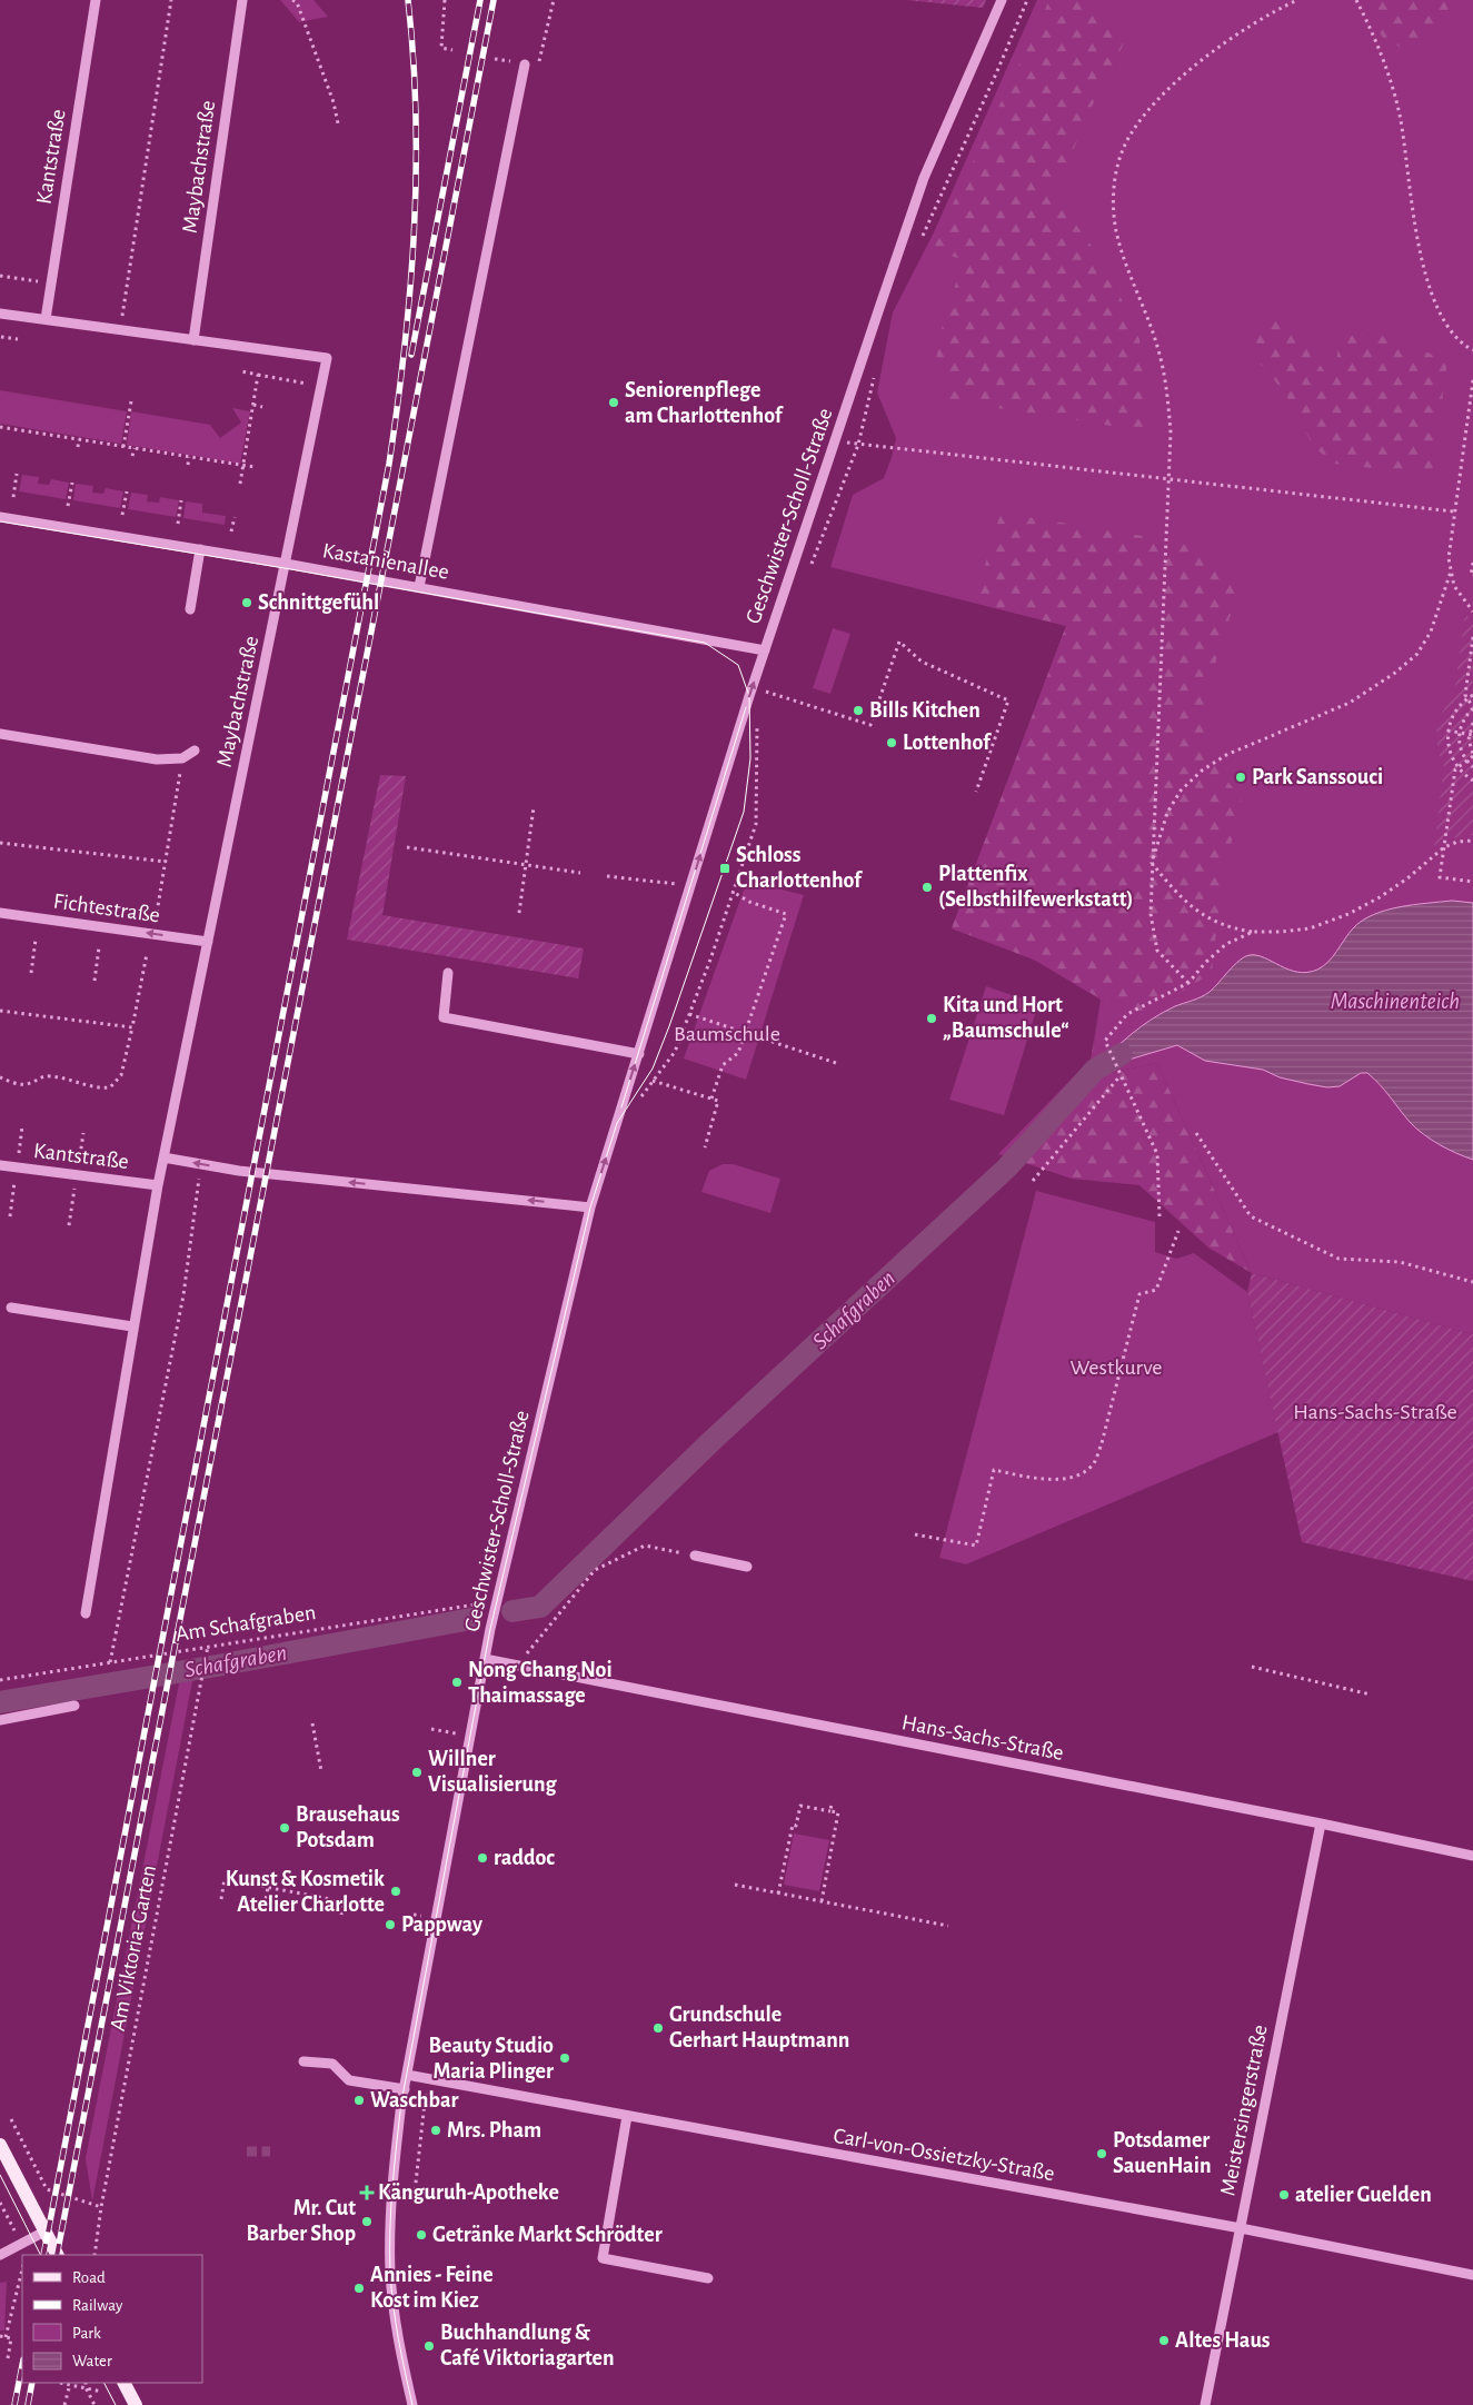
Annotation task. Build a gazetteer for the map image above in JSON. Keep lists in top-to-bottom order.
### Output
{
  "streets": {
    "street": [
      "Kantstraße",
      "Maybachstraße",
      "Geschwister-Scholl-Straße",
      "Kastanienallee",
      "Fichtestraße",
      "Hans-Sachs-Straße",
      "Meistersingerstraße",
      "Carl-von-Ossietzky-Straße"
    ],
    "path": ["Am Schafgraben", "Am Viktoria-Garten"]
  },
  "crossings": [
    ["Kantstraße", "Maybachstraße"],
    ["Maybachstraße", "Kastanienallee"],
    ["Maybachstraße", "Fichtestraße"],
    ["Geschwister-Scholl-Straße", "Kastanienallee"],
    ["Geschwister-Scholl-Straße", "Am Schafgraben"],
    ["Geschwister-Scholl-Straße", "Hans-Sachs-Straße"],
    ["Geschwister-Scholl-Straße", "Carl-von-Ossietzky-Straße"],
    ["Am Schafgraben", "Am Viktoria-Garten"],
    ["Hans-Sachs-Straße", "Meistersingerstraße"],
    ["Meistersingerstraße", "Carl-von-Ossietzky-Straße"]
  ],
  "water": ["Maschinenteich", "Schafgraben"],
  "parks": ["Baumschule", "Westkurve", "Hans-Sachs-Straße"],
  "places": {
    "other": [
      "Seniorenpflege am Charlottenhof",
      "Schnittgefühl",
      "Bills Kitchen",
      "Lottenhof",
      "Park Sanssouci",
      "Plattenfix (Selbsthilfewerkstatt)",
      "Kita und Hort „Baumschule“",
      "Nong Chang Noi Thaimassage",
      "Willner Visualisierung",
      "Brausehaus Potsdam",
      "raddoc",
      "Kunst & Kosmetik Atelier Charlotte",
      "Pappway",
      "Grundschule Gerhart Hauptmann",
      "Beauty Studio Maria Plinger",
      "Waschbar",
      "Mrs. Pham",
      "Potsdamer SauenHain",
      "atelier Guelden",
      "Mr. Cut Barber Shop",
      "Getränke Markt Schrödter",
      "Annies - Feine Kost im Kiez",
      "Altes Haus",
      "Buchhandlung & Café Viktoriagarten"
    ],
    "transit": ["Schloss Charlottenhof"],
    "health": ["Känguruh-Apotheke"]
  },
  "legend": [
    "Road",
    "Railway",
    "Park",
    "Water"
  ]
}
